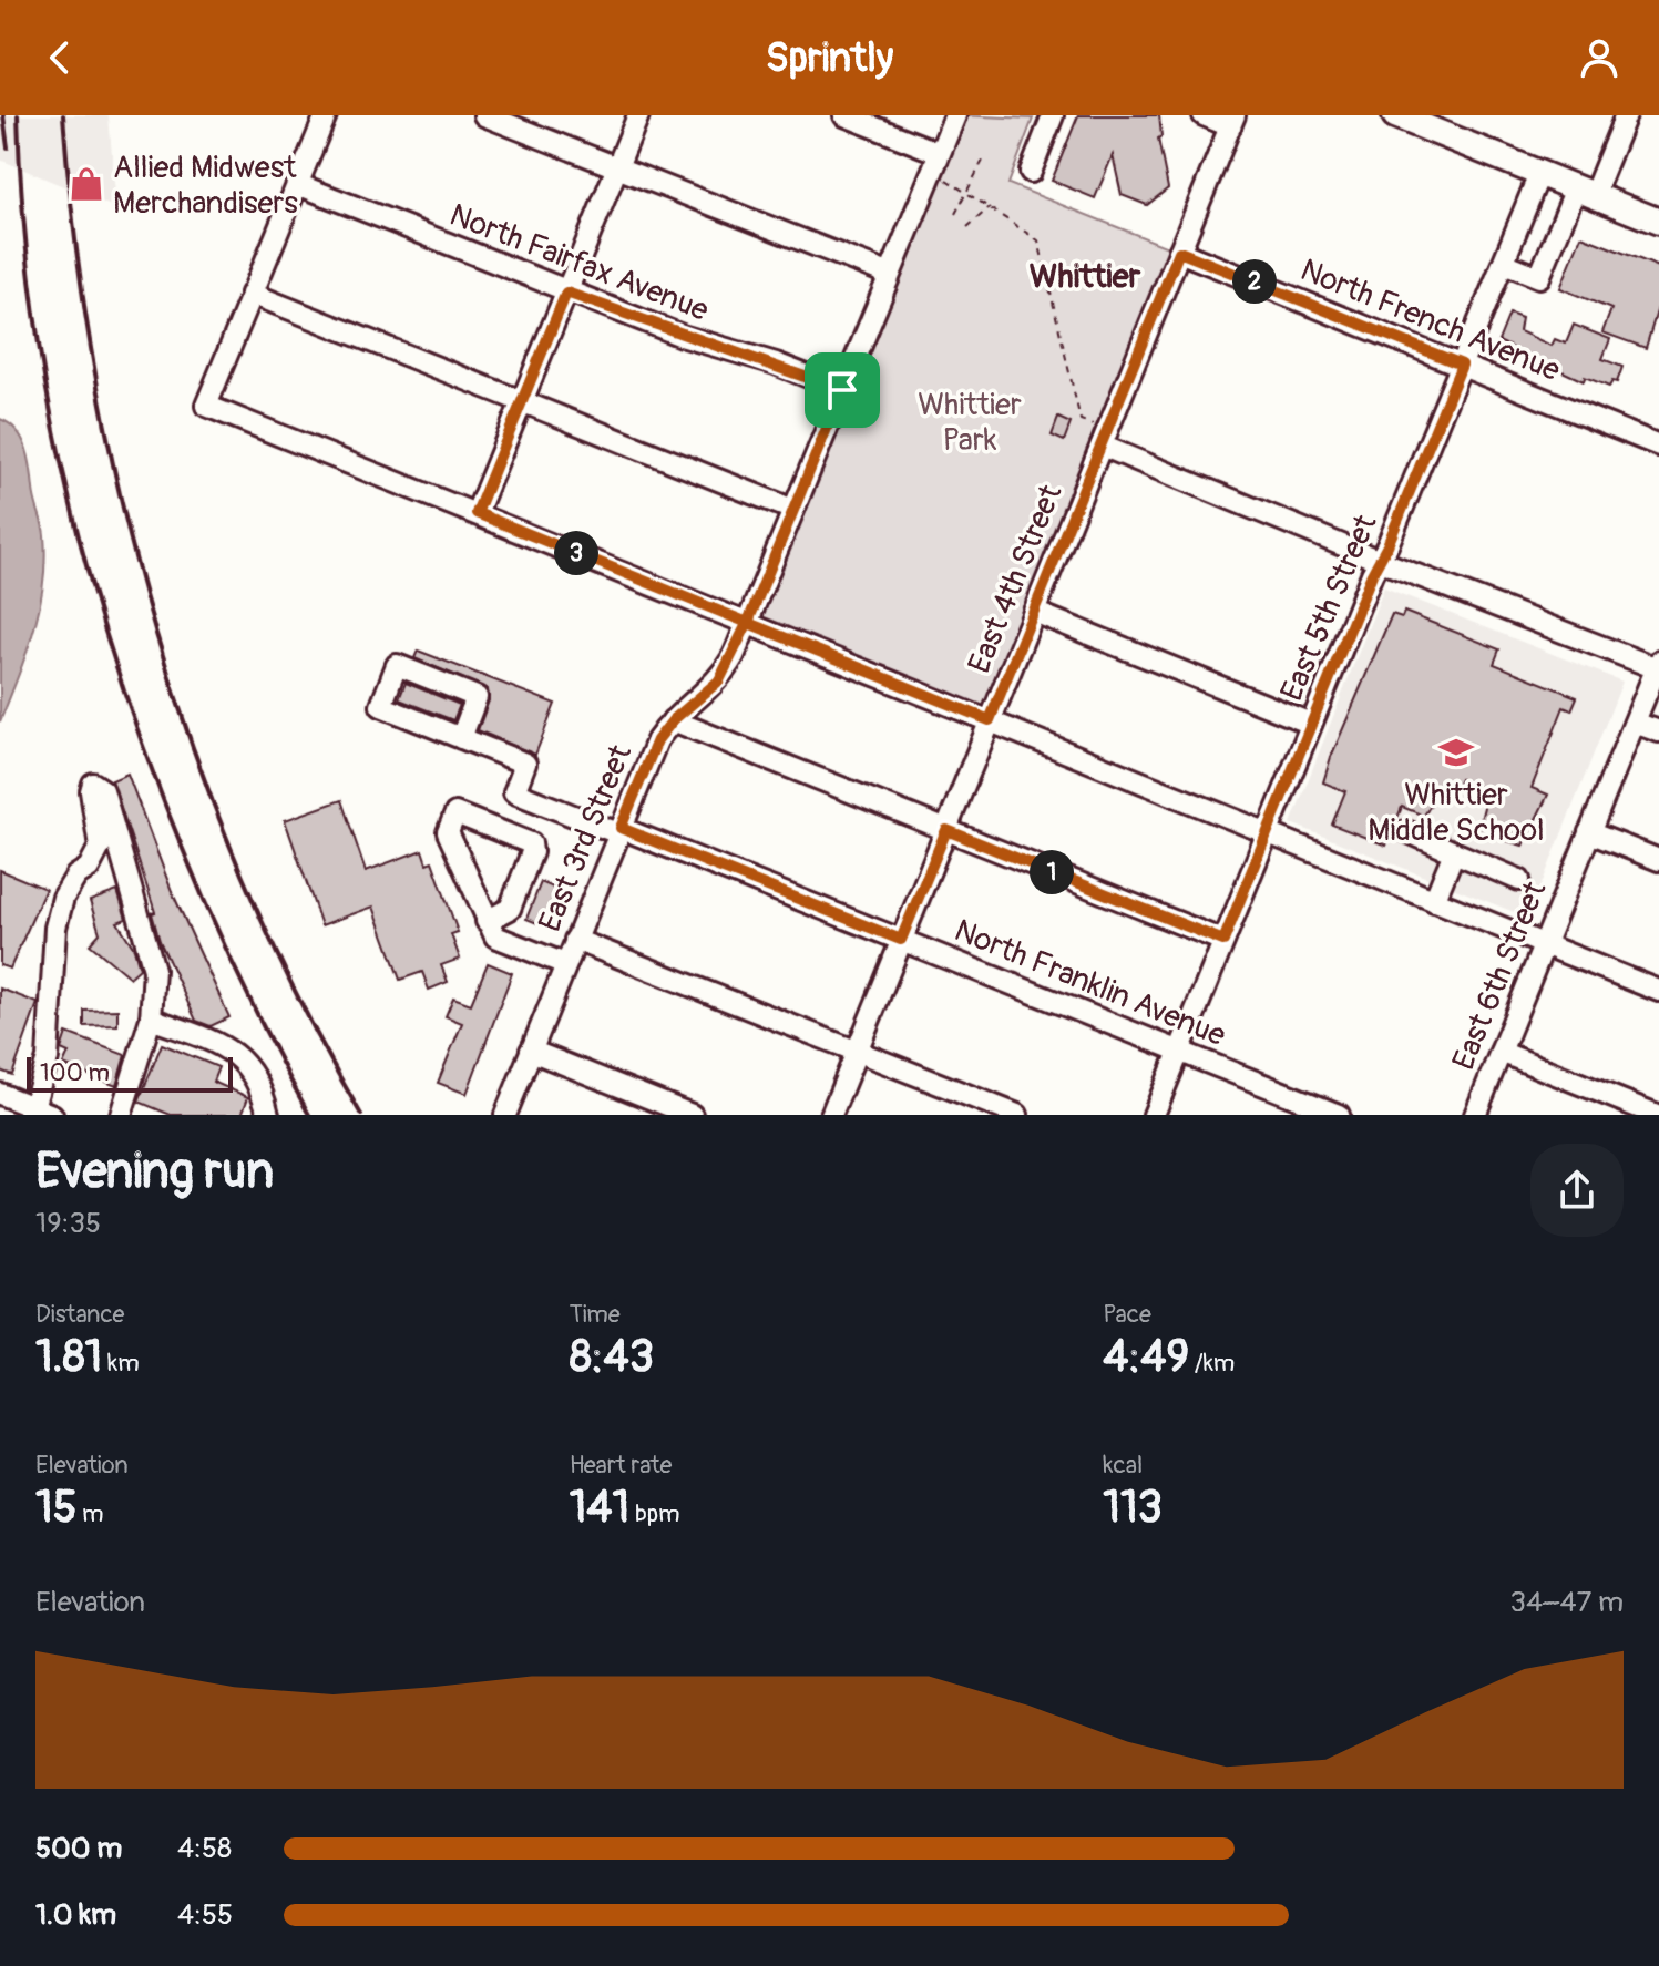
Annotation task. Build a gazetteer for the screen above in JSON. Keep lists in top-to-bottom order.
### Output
{
  "streets": {
    "street": [
      "North Fairfax Avenue",
      "North French Avenue",
      "East 4th Street",
      "East 5th Street",
      "East 3rd Street",
      "East 6th Street",
      "North Franklin Avenue"
    ]
  },
  "crossings": [
    ["North Fairfax Avenue", "East 3rd Street"],
    ["North French Avenue", "East 4th Street"],
    ["North French Avenue", "East 5th Street"],
    ["East 4th Street", "North Franklin Avenue"],
    ["East 5th Street", "North Franklin Avenue"],
    ["East 3rd Street", "North Franklin Avenue"]
  ],
  "districts": ["Whittier"],
  "parks": ["Whittier Park"],
  "places": {
    "shop": ["Allied Midwest Merchandisers"],
    "school or university": ["Whittier Middle School"]
  },
  "scale_bar": "100 m",
  "page": {
    "header": "Sprintly",
    "pins": ["2", "3", "1"],
    "scale": "100 m",
    "heading": ["Evening run", "19:35"],
    "stats": [
      ["Distance", "1.81 km"],
      ["Time", "8:43"],
      ["Pace", "4:49 /km"],
      ["Elevation", "15 m"],
      ["Heart rate", "141 bpm"],
      ["kcal", "113"]
    ],
    "chart": ["Elevation", "34–47 m"],
    "list": [
      {
        "name": "500 m",
        "note": "4:58"
      },
      {
        "name": "1.0 km",
        "note": "4:55"
      }
    ]
  }
}
